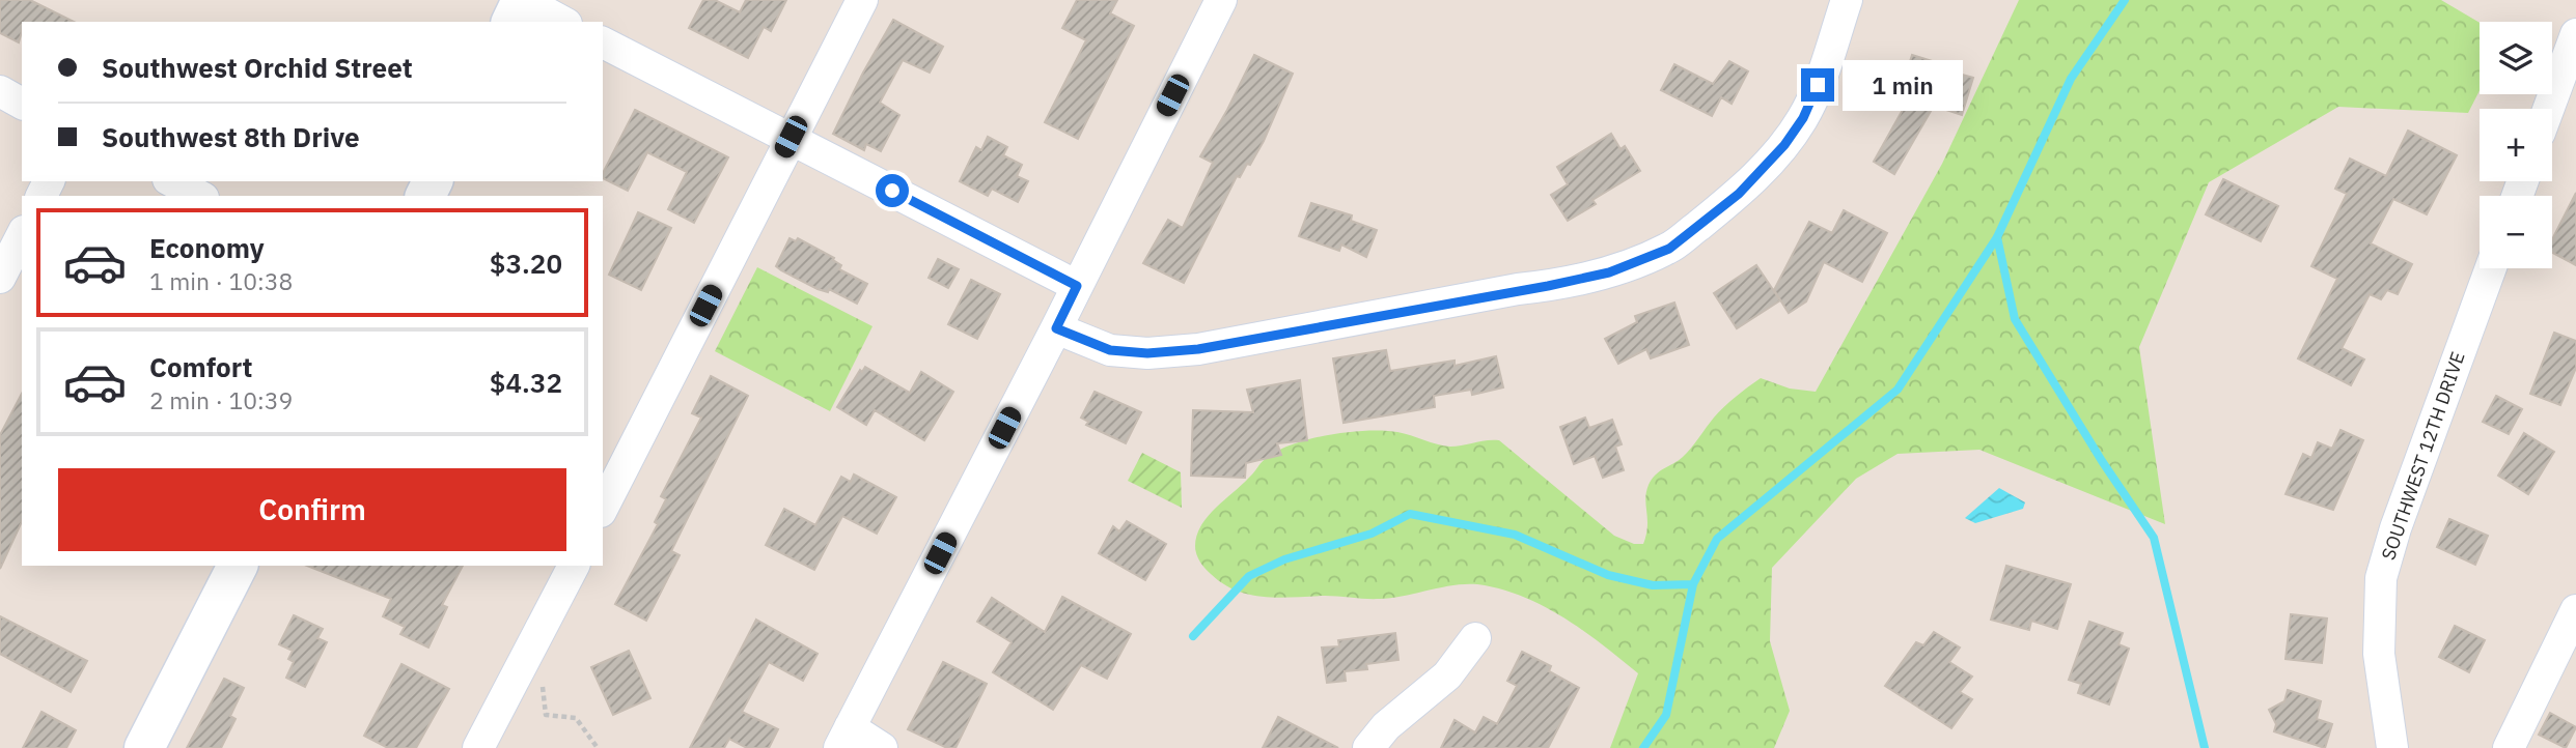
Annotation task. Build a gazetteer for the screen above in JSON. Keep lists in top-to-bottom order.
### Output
{
  "streets": {
    "street": ["SOUTHWEST 12TH DRIVE"]
  },
  "page": {
    "map_buttons": ["+", "−"],
    "banner": ["Southwest Orchid Street", "Southwest 8th Drive"],
    "bubble": "1 min",
    "list": [
      {
        "name": "Economy",
        "note": "1 min · 10:38",
        "value": "$3.20"
      },
      {
        "name": "Comfort",
        "note": "2 min · 10:39",
        "value": "$4.32"
      }
    ],
    "buttons": "Confirm"
  }
}
